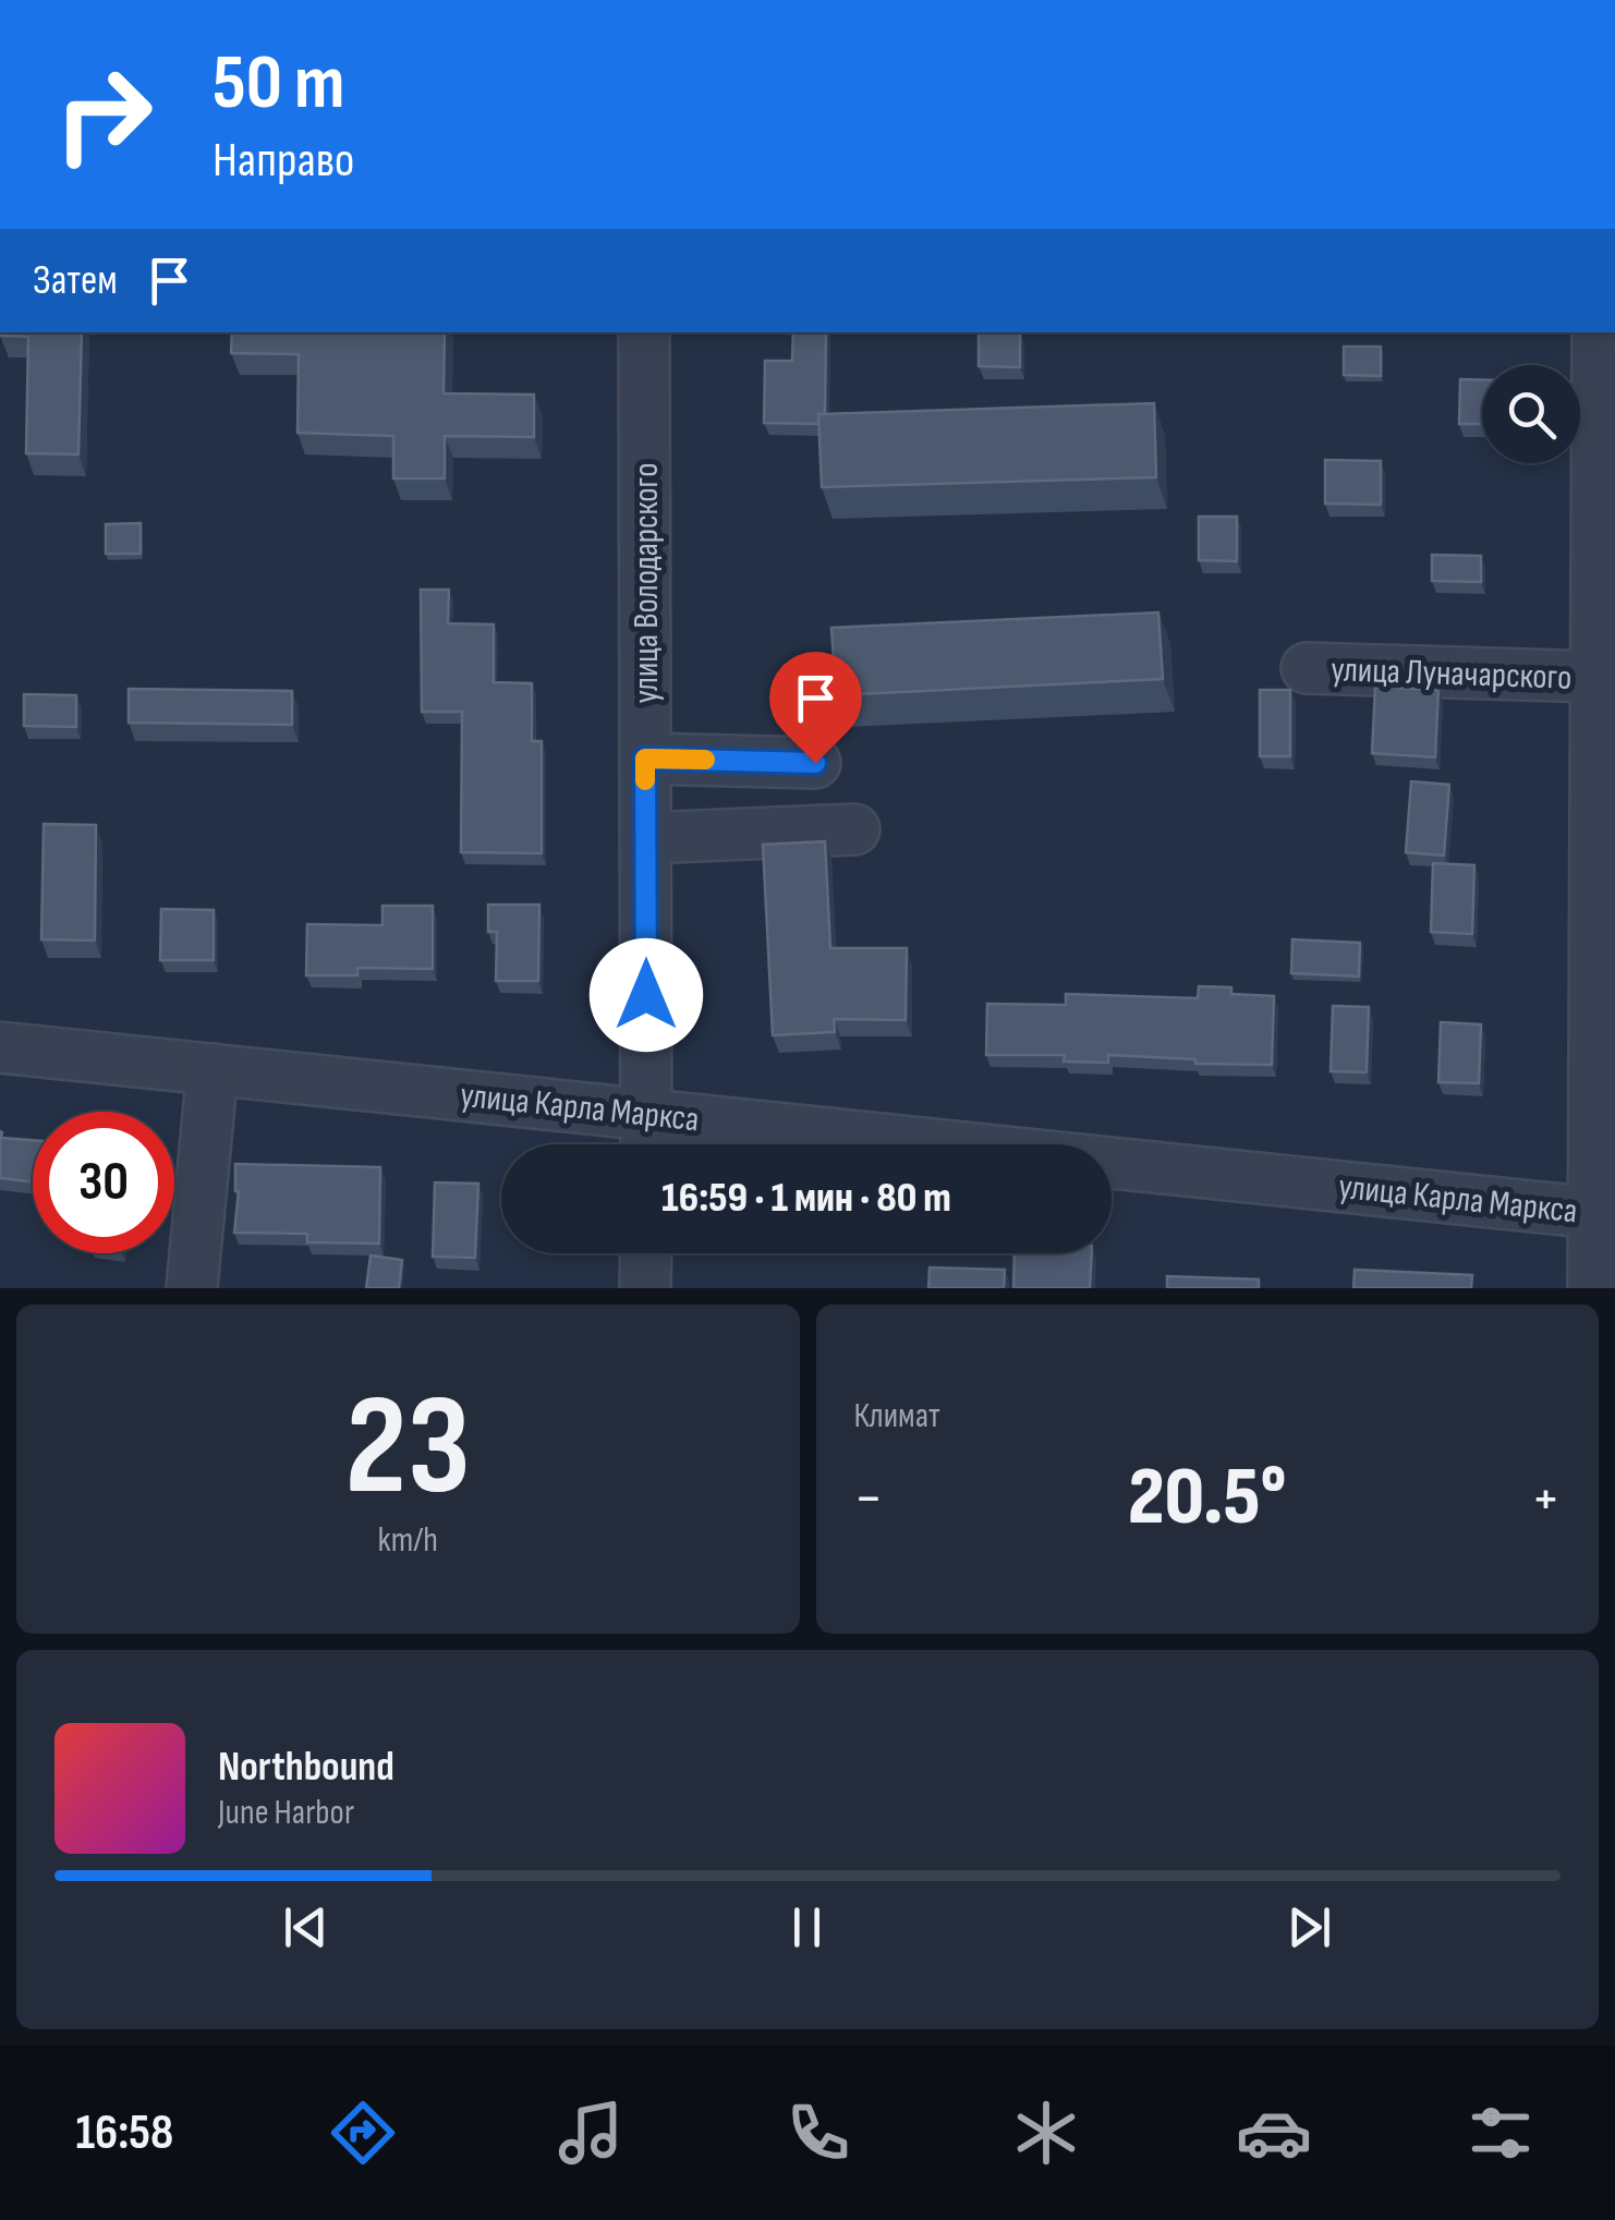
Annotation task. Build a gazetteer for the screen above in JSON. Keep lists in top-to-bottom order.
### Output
{
  "streets": {
    "street": ["улица Володарского", "улица Луначарского", "улица Карла Маркса"]
  },
  "crossings": [
    ["улица Володарского", "улица Карла Маркса"],
    ["улица Луначарского", "улица Карла Маркса"]
  ],
  "page": {
    "turn": ["50 m", "Направо"],
    "then": "Затем",
    "limit": "30",
    "trip": "16:59 · 1 мин · 80 m",
    "tile": [
      ["23", "km/h"],
      "Климат"
    ],
    "heat": ["−", "20.5°", "+"],
    "song": ["Northbound", "June Harbor"],
    "tabs": "16:58"
  }
}
